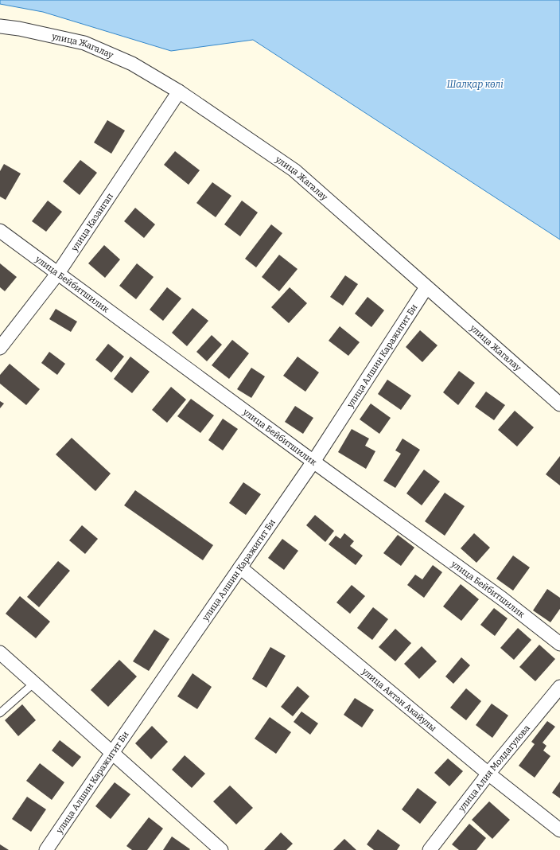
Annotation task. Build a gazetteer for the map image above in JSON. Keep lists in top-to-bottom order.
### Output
{
  "streets": {
    "street": [
      "улица Жагалау",
      "улица Казангап",
      "улица Бейбитшилик",
      "улица Алшин Каражигит Би",
      "улица Актан Акайулы",
      "улица Алия Молдагулова"
    ]
  },
  "crossings": [
    ["улица Жагалау", "улица Казангап"],
    ["улица Жагалау", "улица Алшин Каражигит Би"],
    ["улица Казангап", "улица Бейбитшилик"],
    ["улица Бейбитшилик", "улица Алшин Каражигит Би"],
    ["улица Алшин Каражигит Би", "улица Актан Акайулы"],
    ["улица Актан Акайулы", "улица Алия Молдагулова"]
  ],
  "water": ["Шалқар көлі"]
}
